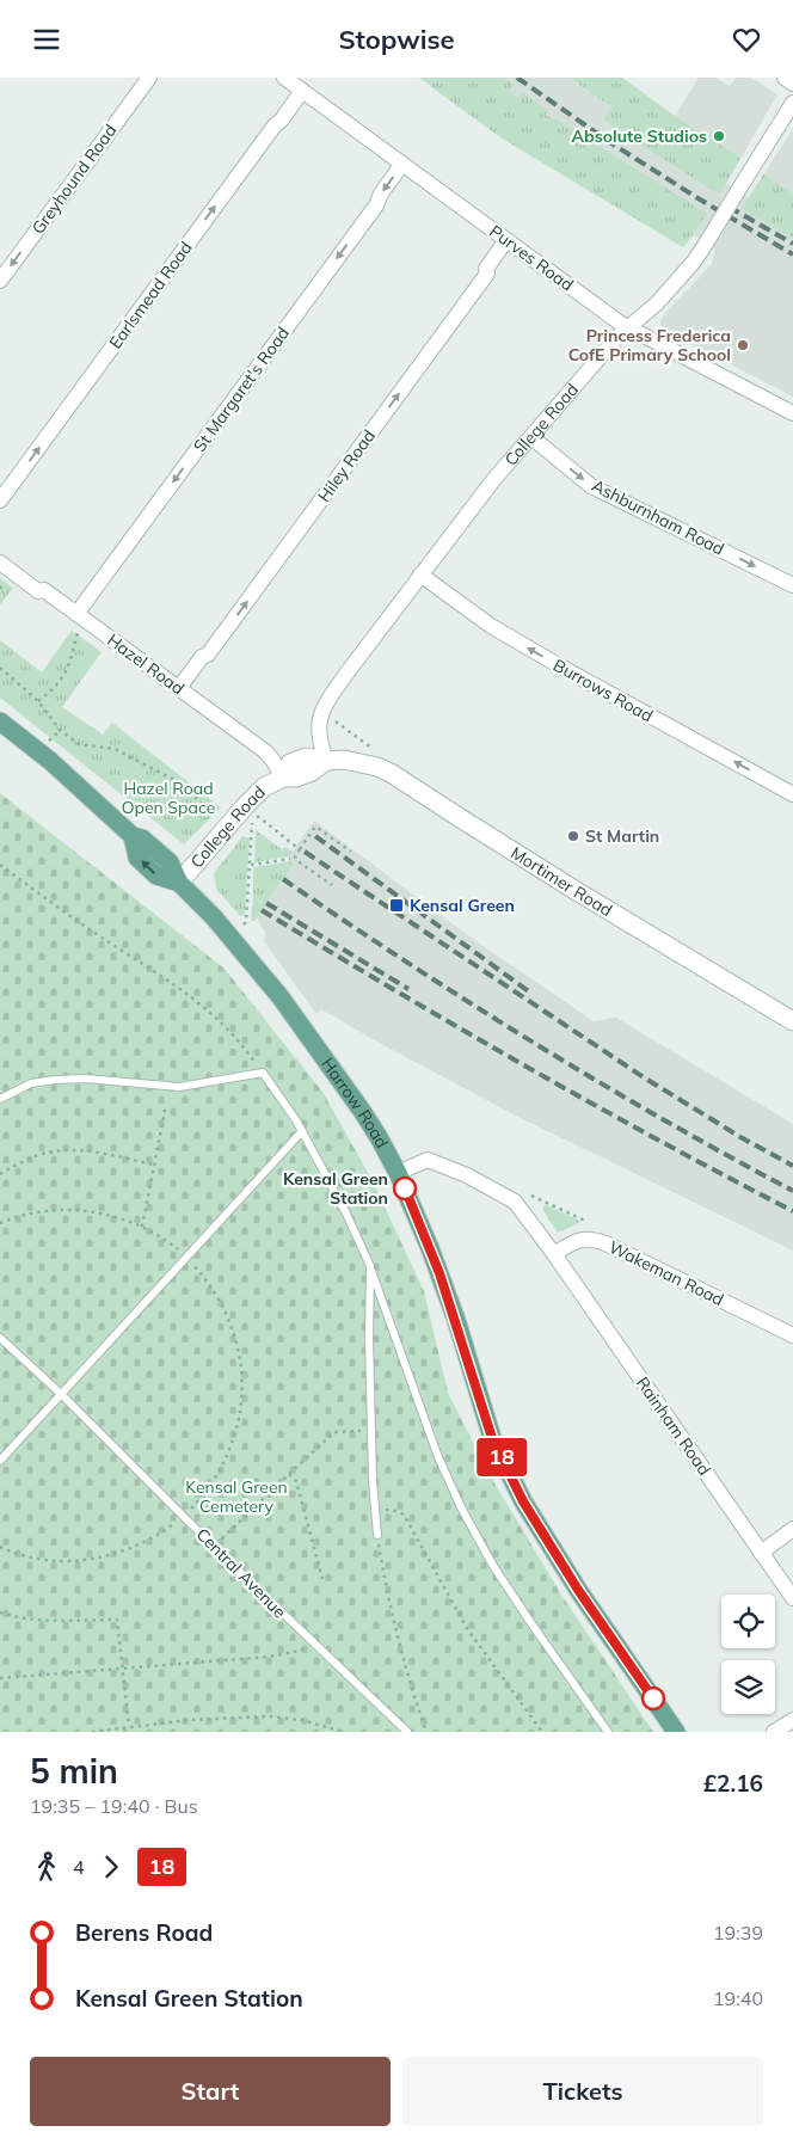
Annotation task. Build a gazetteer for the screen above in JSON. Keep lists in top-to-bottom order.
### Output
{
  "streets": {
    "main road": ["College Road", "Mortimer Road", "Harrow Road"],
    "street": [
      "Greyhound Road",
      "Purves Road",
      "Earlsmead Road",
      "St Margaret's Road",
      "Hiley Road",
      "Ashburnham Road",
      "Hazel Road",
      "Burrows Road",
      "Wakeman Road",
      "Rainham Road"
    ],
    "lane": ["Central Avenue"]
  },
  "crossings": [
    ["Purves Road", "Earlsmead Road"],
    ["Purves Road", "St Margaret's Road"],
    ["Purves Road", "College Road"],
    ["Purves Road", "Hiley Road"],
    ["St Margaret's Road", "Hazel Road"],
    ["College Road", "Ashburnham Road"],
    ["College Road", "Hazel Road"],
    ["College Road", "Burrows Road"],
    ["College Road", "Mortimer Road"],
    ["College Road", "Harrow Road"],
    ["Hiley Road", "Hazel Road"],
    ["Wakeman Road", "Rainham Road"]
  ],
  "one_way": [
    "Greyhound Road",
    "Earlsmead Road",
    "St Margaret's Road",
    "Hiley Road",
    "Ashburnham Road",
    "Burrows Road"
  ],
  "parks": ["Hazel Road Open Space", "Kensal Green Cemetery"],
  "places": {
    "other": [
      "Absolute Studios",
      "Princess Frederica CofE Primary School",
      "St Martin",
      "Kensal Green Station"
    ],
    "transit": ["Kensal Green"]
  },
  "lines": ["bus line 18"],
  "page": {
    "header": "Stopwise",
    "on_map": "18",
    "heading": ["5 min", "19:35 – 19:40 · Bus", "£2.16"],
    "legs": ["4", "18"],
    "list": [
      {
        "name": "Berens Road",
        "value": "19:39"
      },
      {
        "name": "Kensal Green Station",
        "value": "19:40"
      }
    ],
    "buttons": ["Start", "Tickets"]
  }
}
